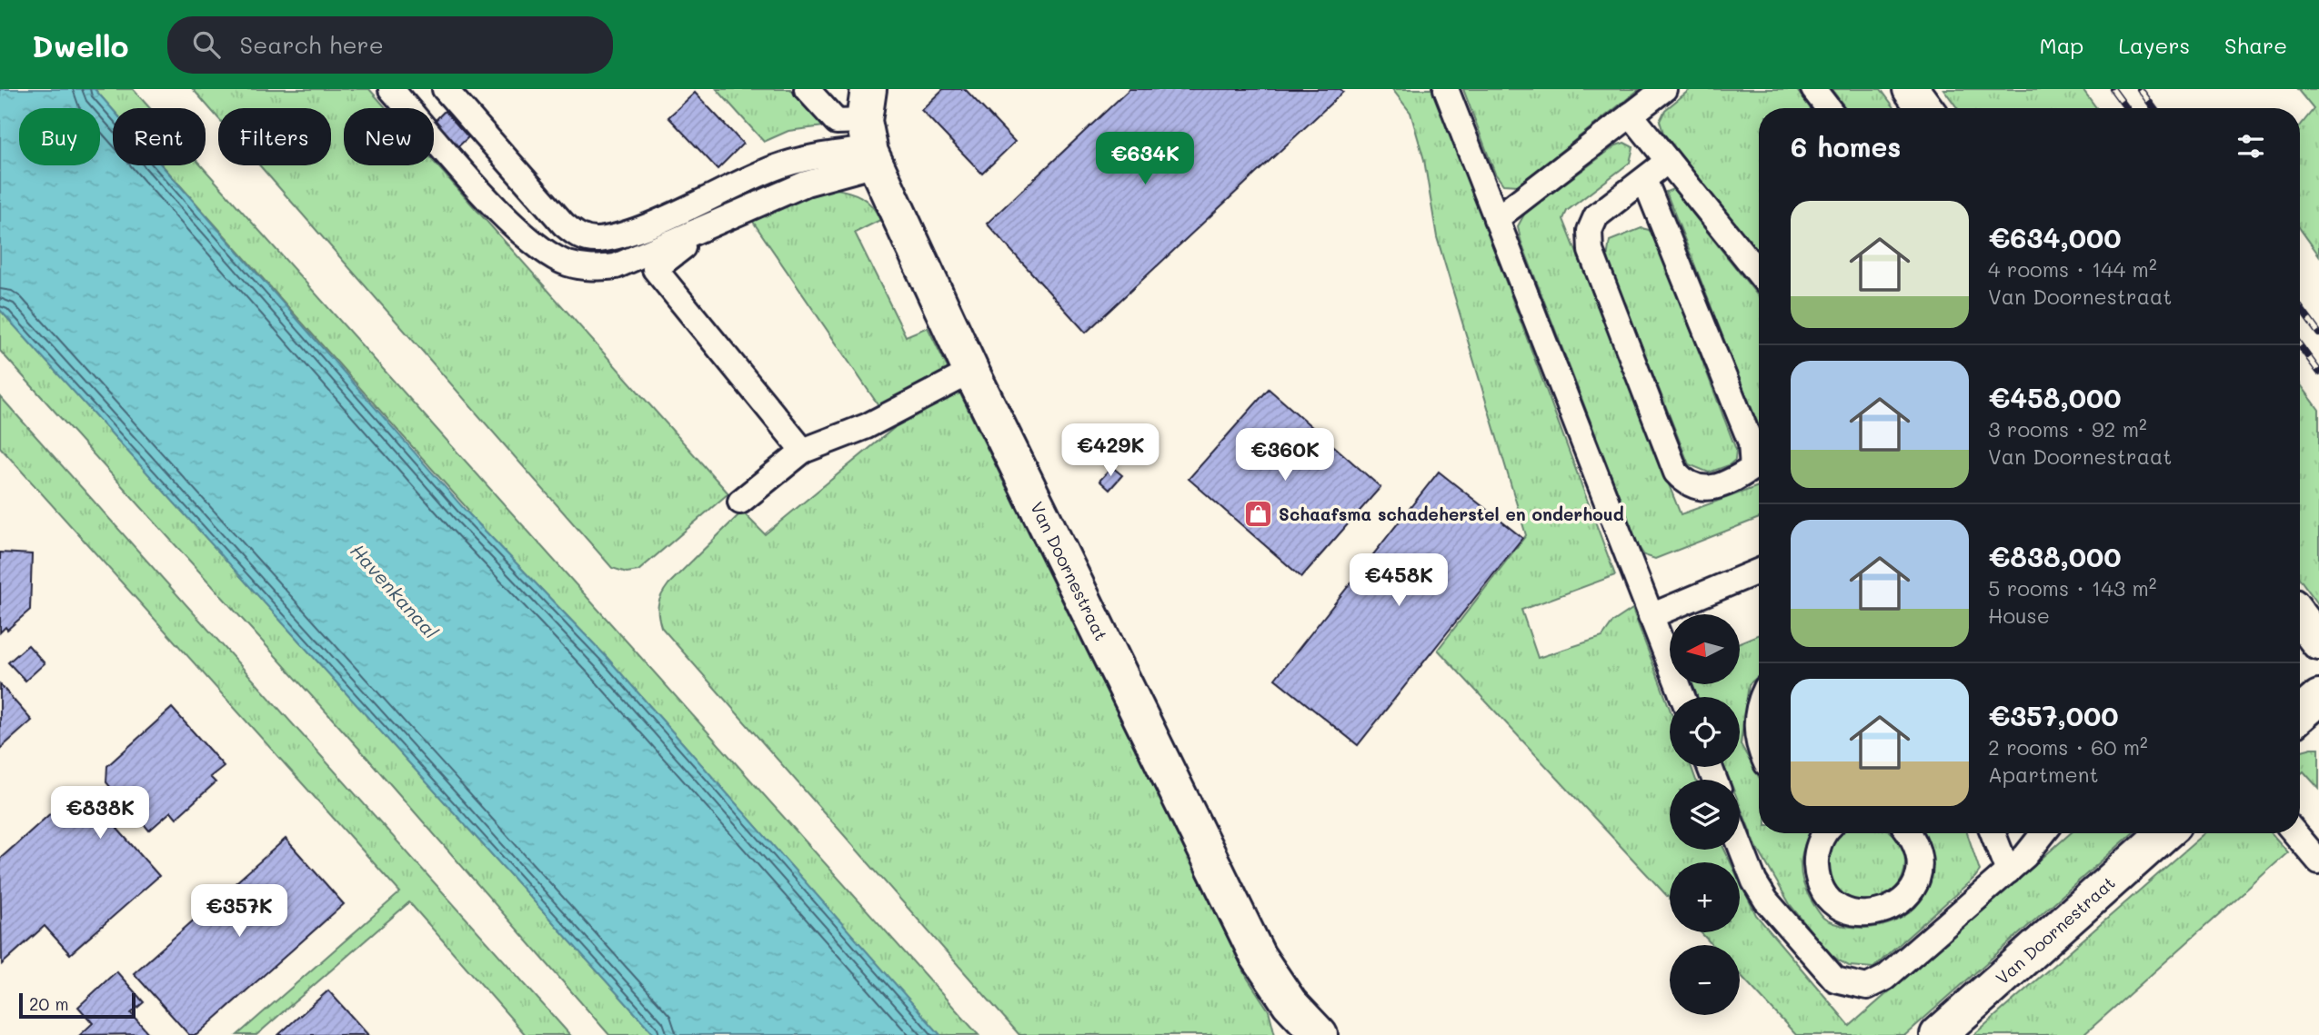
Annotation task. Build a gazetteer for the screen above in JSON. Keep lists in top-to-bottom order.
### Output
{
  "streets": {
    "street": ["Van Doornestraat"]
  },
  "water": ["Havenkanaal"],
  "places": {
    "shop": ["Schaafsma schadeherstel en onderhoud"]
  },
  "scale_bar": "20 m",
  "north": "left",
  "page": {
    "header": "Dwello",
    "search": "Search here",
    "nav": ["Map", "Layers", "Share"],
    "chip": [
      "Buy",
      "Rent",
      "Filters",
      "New"
    ],
    "heading": "6 homes",
    "price": [
      "€634K",
      "€429K",
      "€360K",
      "€458K",
      "€838K",
      "€357K"
    ],
    "list": [
      {
        "name": "€634,000",
        "note": "4 rooms · 144 m² · Van Doornestraat"
      },
      {
        "name": "€458,000",
        "note": "3 rooms · 92 m² · Van Doornestraat"
      },
      {
        "name": "€838,000",
        "note": "5 rooms · 143 m² · House"
      },
      {
        "name": "€357,000",
        "note": "2 rooms · 60 m² · Apartment"
      }
    ],
    "map_buttons": ["+", "−"],
    "scale": "20 m"
  }
}
